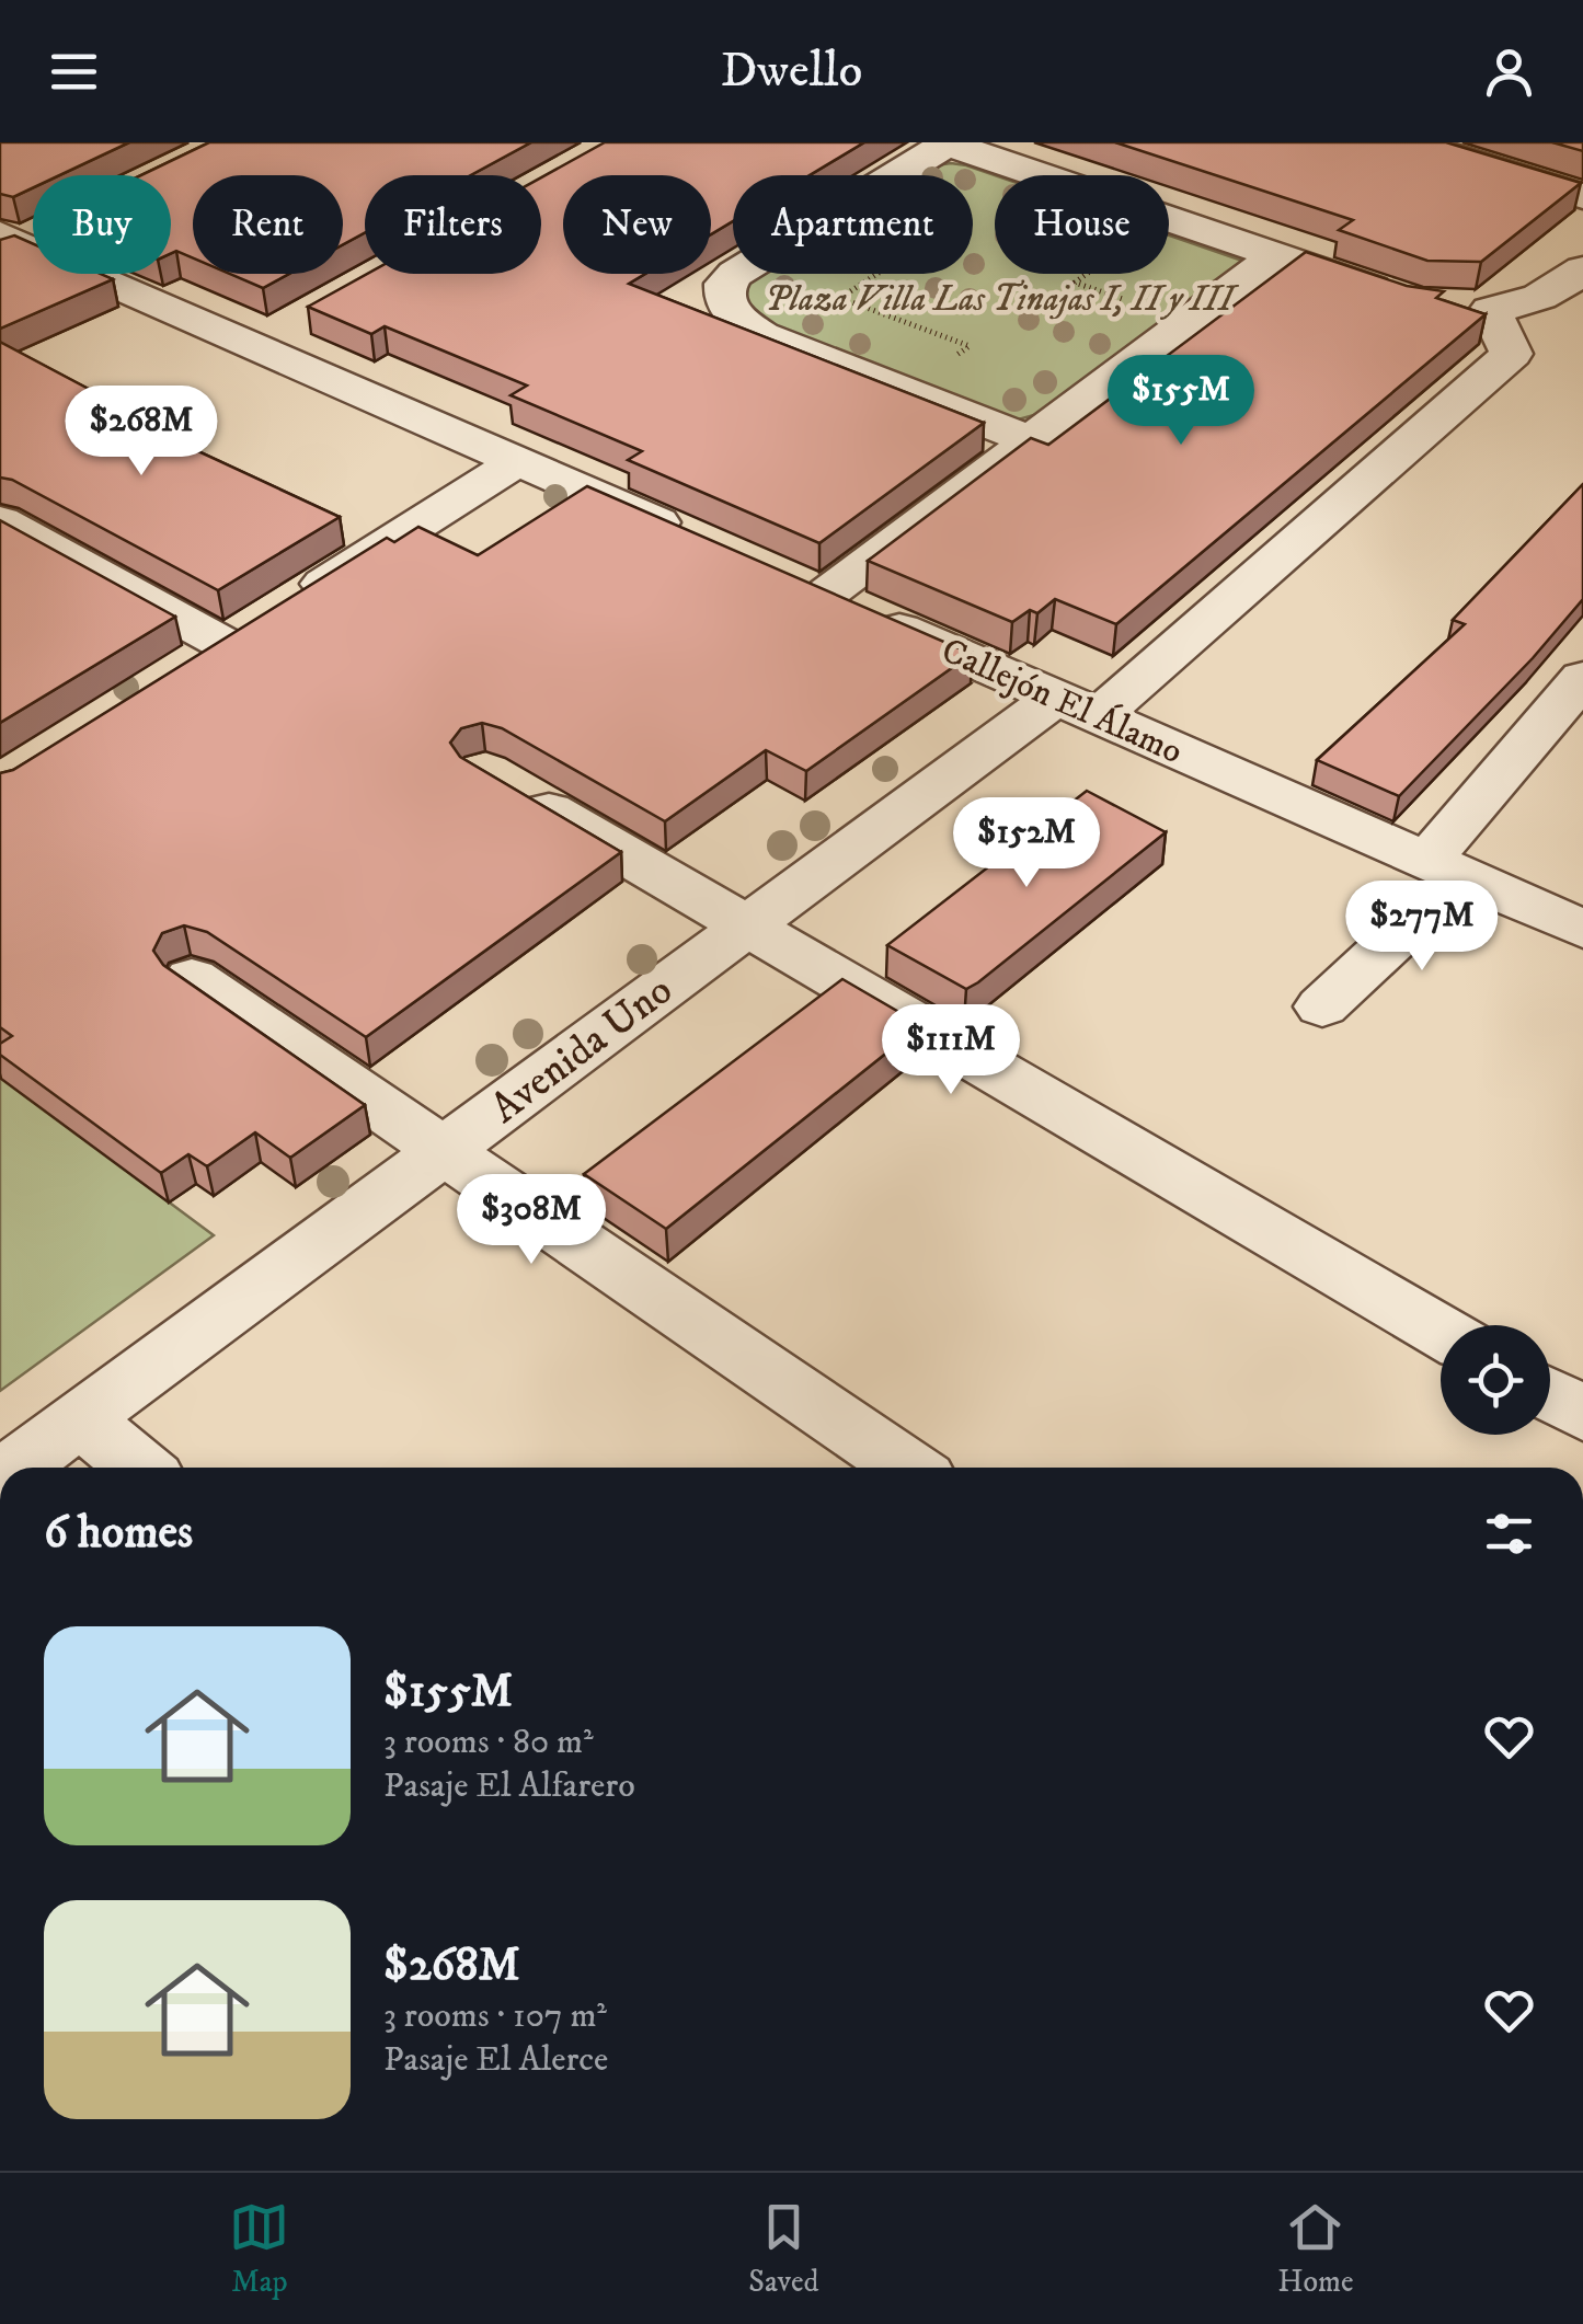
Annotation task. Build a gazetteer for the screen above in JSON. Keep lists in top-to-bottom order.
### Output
{
  "streets": {
    "street": ["Callejón El Álamo", "Avenida Uno"]
  },
  "crossings": [
    ["Callejón El Álamo", "Avenida Uno"]
  ],
  "parks": ["Plaza Villa Las Tinajas I, II y III"],
  "page": {
    "header": "Dwello",
    "chip": [
      "Buy",
      "Rent",
      "Filters",
      "New",
      "Apartment",
      "House"
    ],
    "price": [
      "$155M",
      "$268M",
      "$152M",
      "$277M",
      "$111M",
      "$308M"
    ],
    "heading": "6 homes",
    "list": [
      {
        "name": "$155M",
        "note": "3 rooms · 80 m² · Pasaje El Alfarero"
      },
      {
        "name": "$268M",
        "note": "3 rooms · 107 m² · Pasaje El Alerce"
      }
    ],
    "tabs": ["Map", "Saved", "Home"]
  }
}
